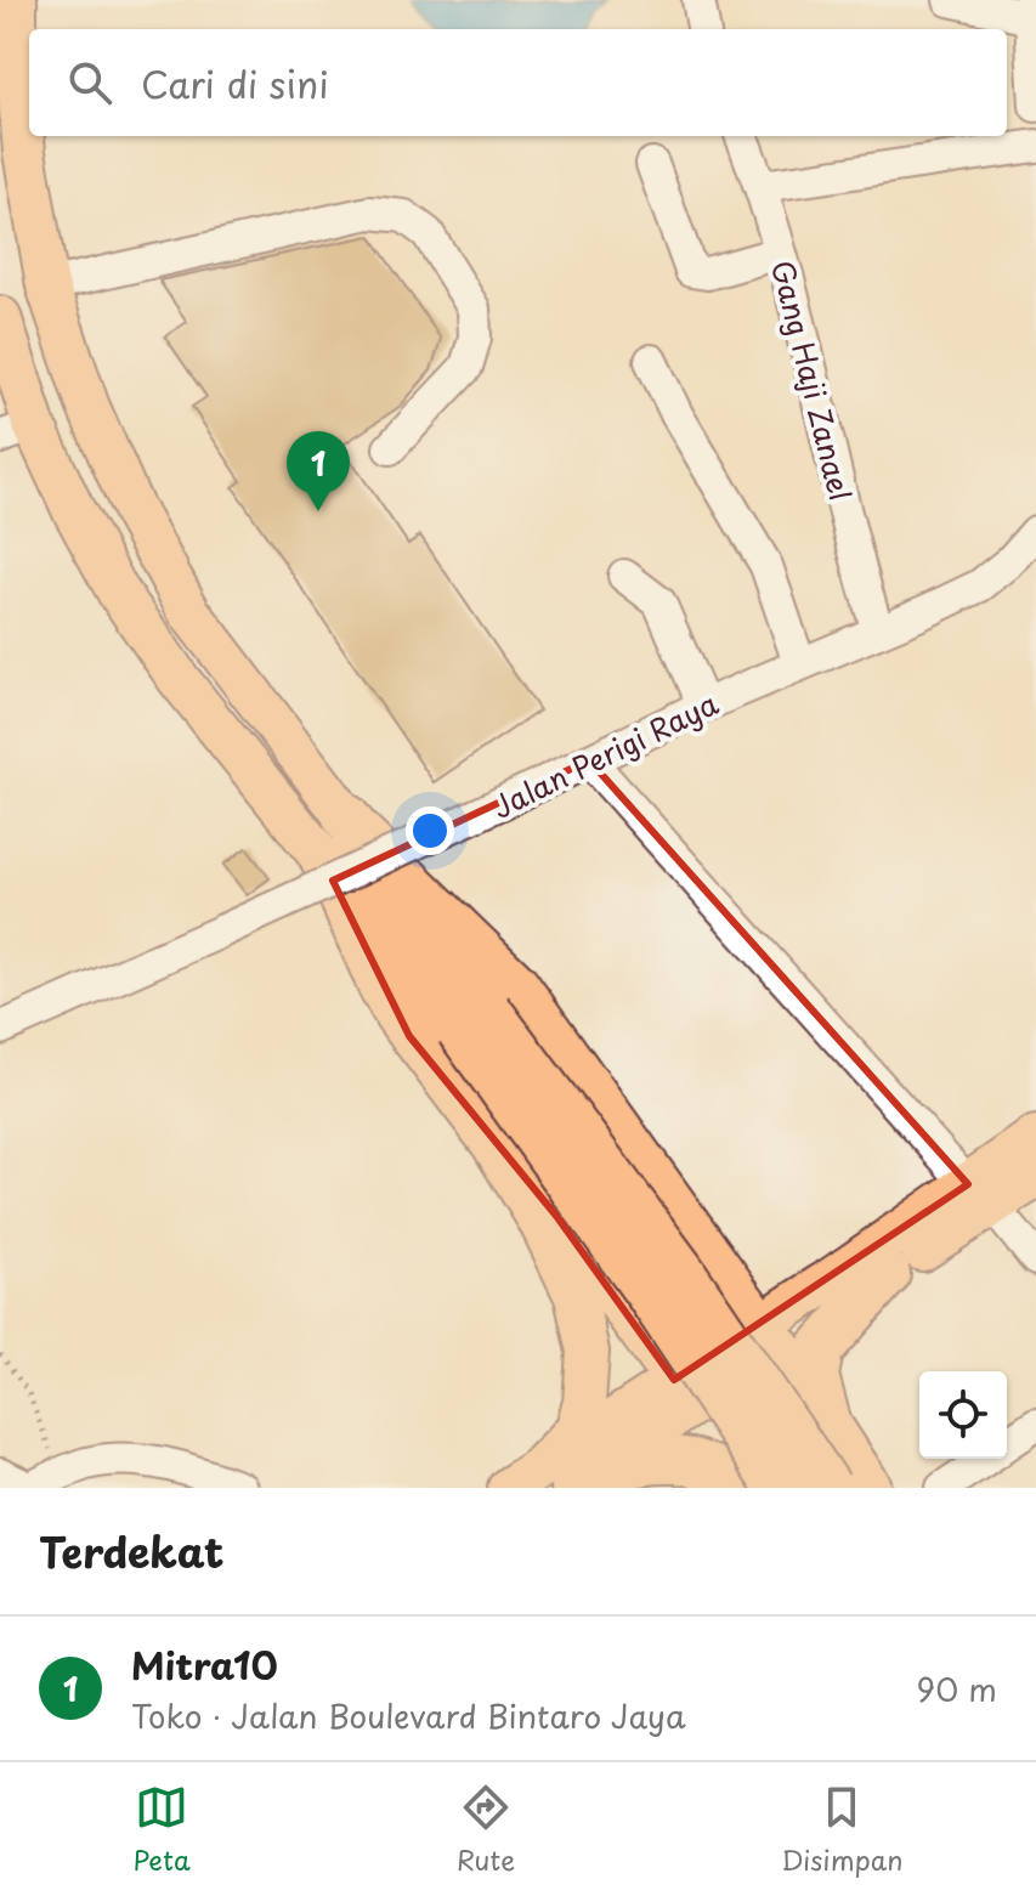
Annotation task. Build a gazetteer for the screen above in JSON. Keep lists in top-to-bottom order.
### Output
{
  "streets": {
    "street": ["Gang Haji Zanael", "Jalan Perigi Raya"]
  },
  "crossings": [
    ["Gang Haji Zanael", "Jalan Perigi Raya"]
  ],
  "page": {
    "search": "Cari di sini",
    "pins": "1",
    "heading": "Terdekat",
    "list": [
      {
        "mark": "1",
        "name": "Mitra10",
        "note": "Toko · Jalan Boulevard Bintaro Jaya",
        "value": "90 m"
      }
    ],
    "nav": ["Peta", "Rute", "Disimpan"]
  }
}
